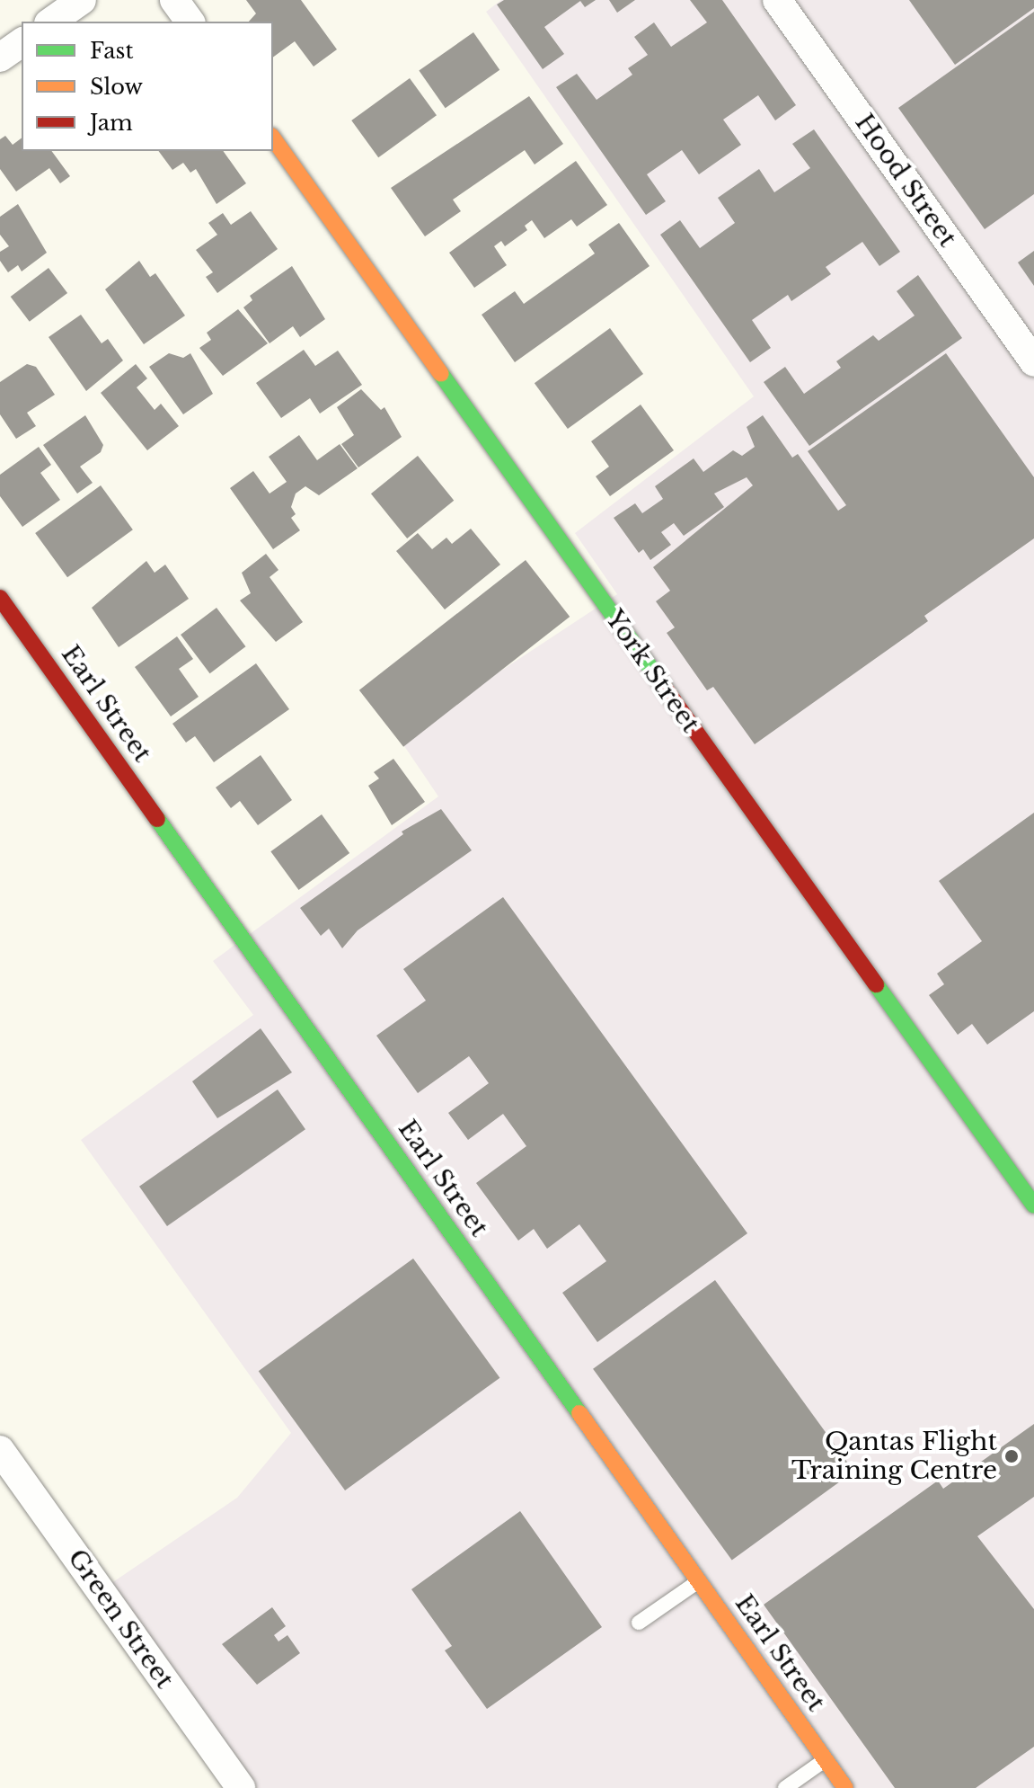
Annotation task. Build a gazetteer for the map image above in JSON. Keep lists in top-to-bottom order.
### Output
{
  "streets": {
    "street": [
      "Hood Street",
      "York Street",
      "Earl Street",
      "Green Street"
    ]
  },
  "places": ["Qantas Flight Training Centre"],
  "legend": ["Fast", "Slow", "Jam"]
}
